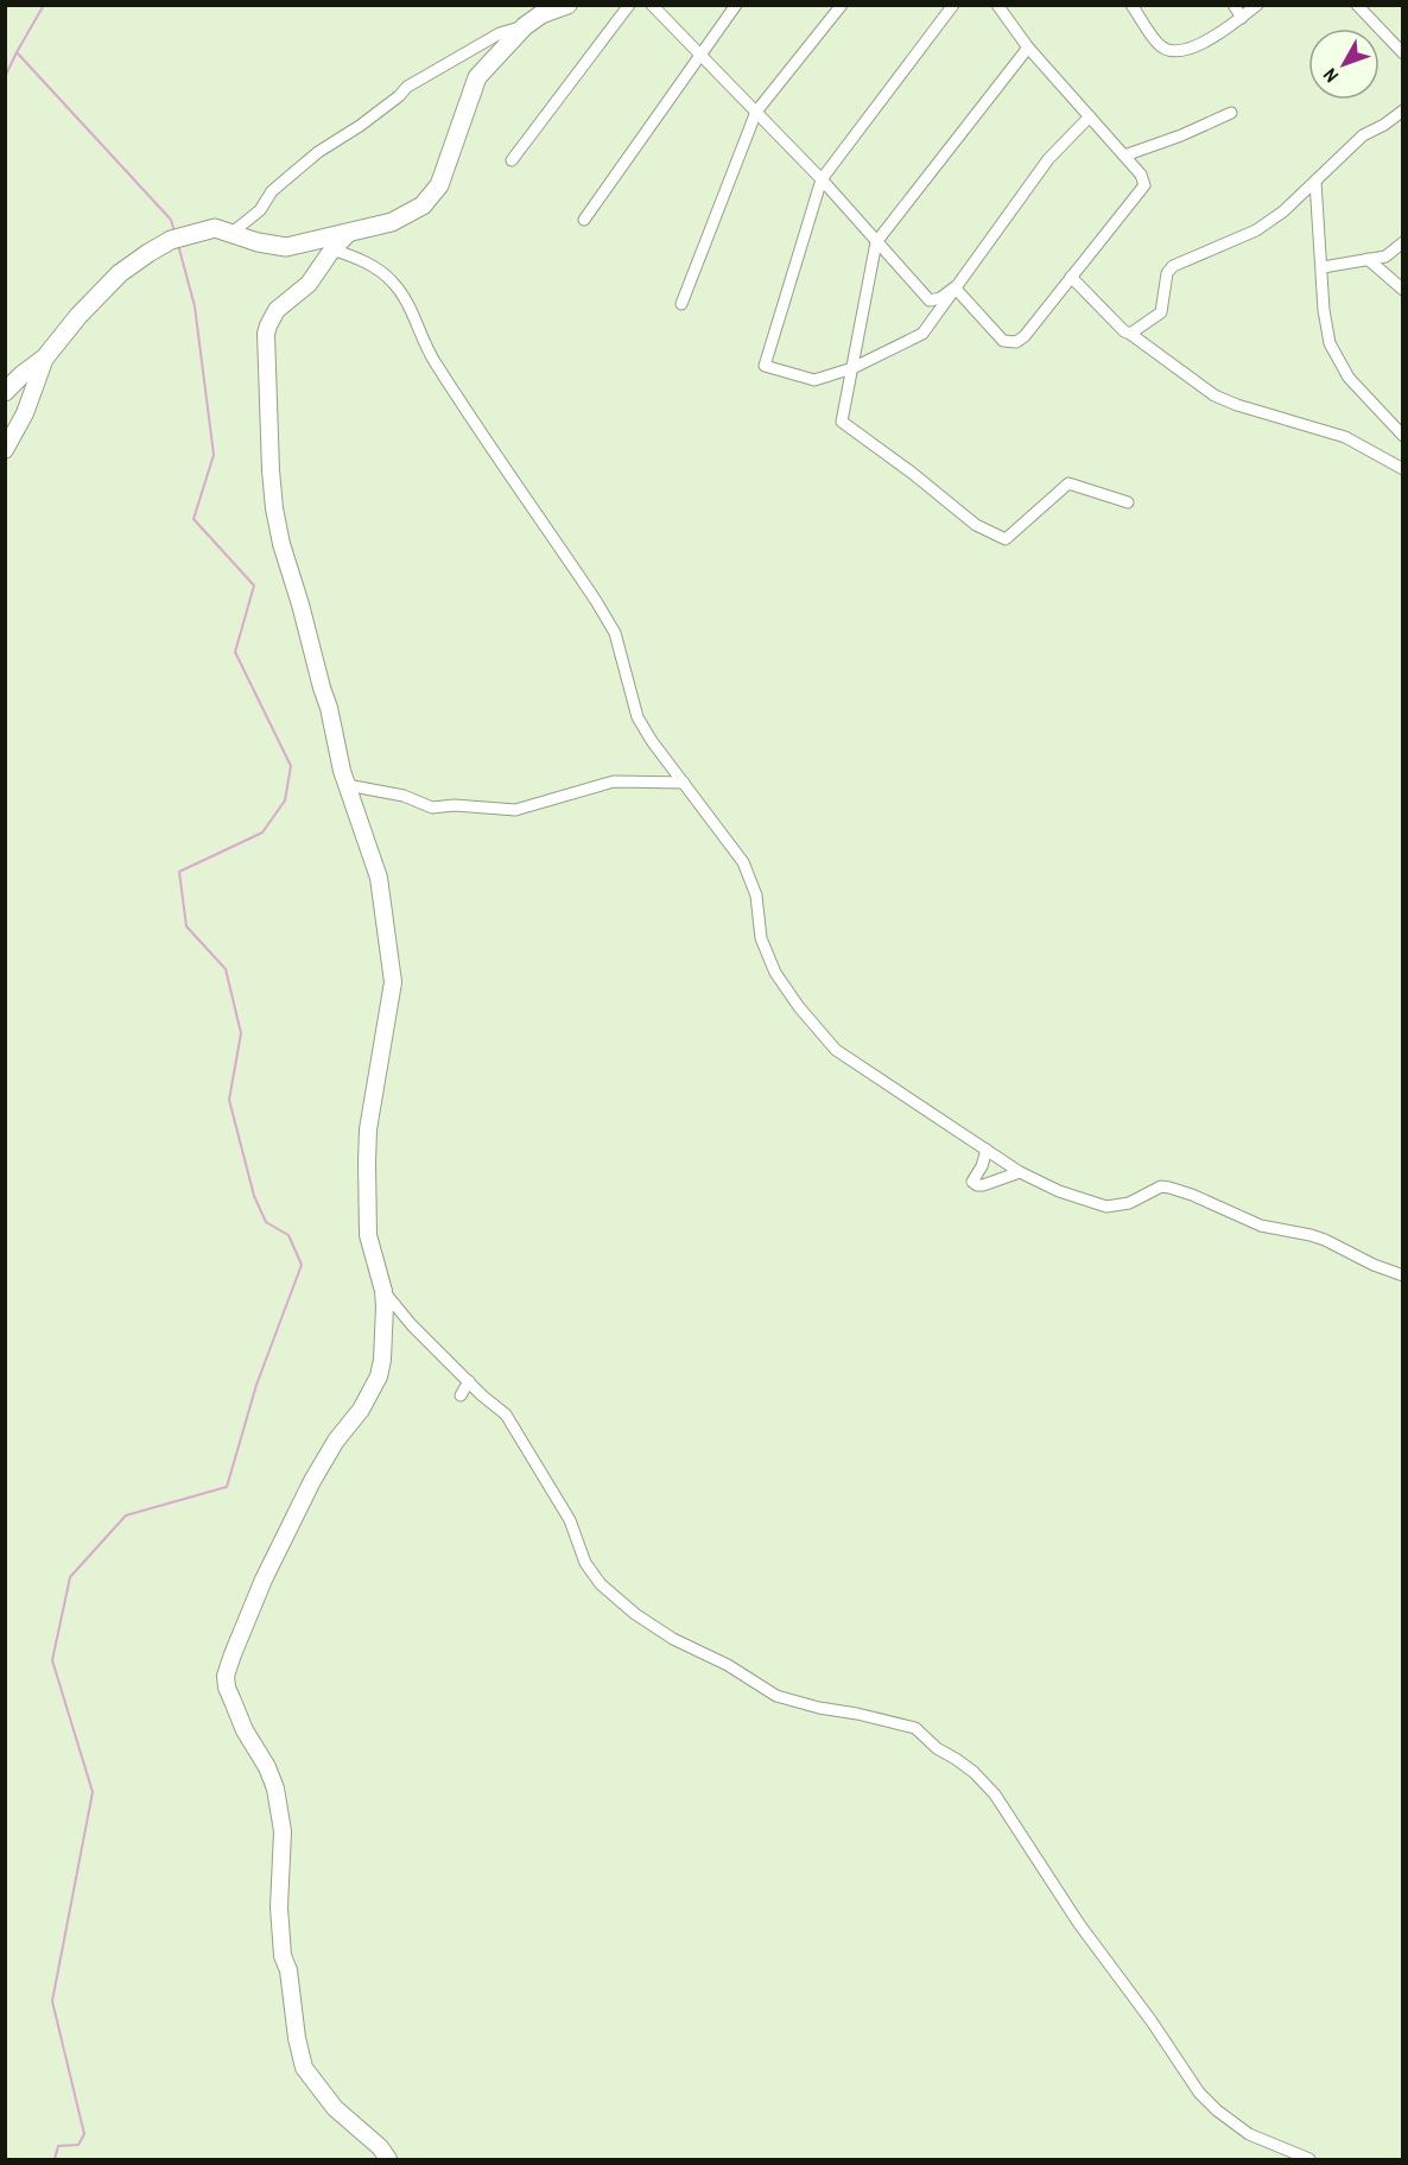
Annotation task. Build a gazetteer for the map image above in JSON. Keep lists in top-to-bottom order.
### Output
{
  "north": "bottom left"
}
